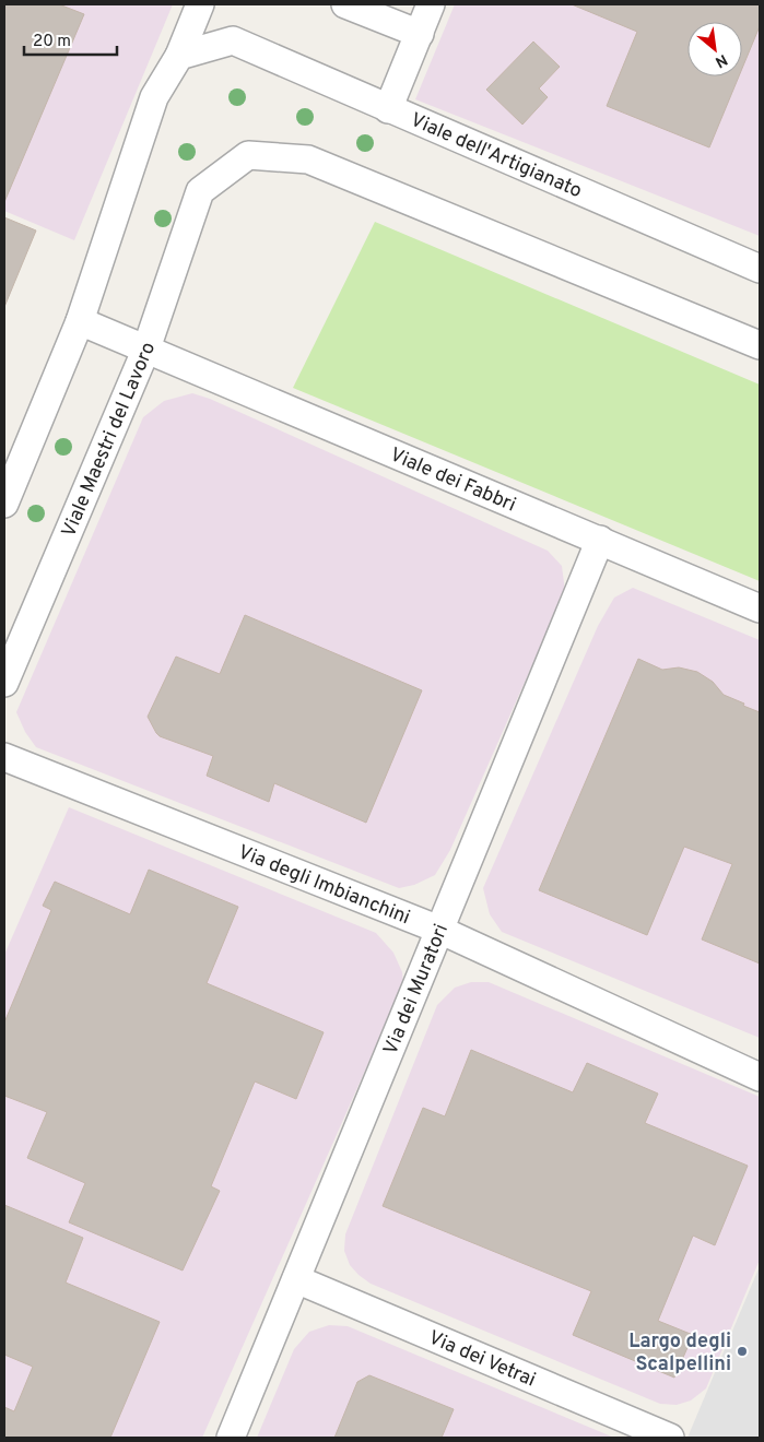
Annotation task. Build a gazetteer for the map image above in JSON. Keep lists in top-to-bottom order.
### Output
{
  "streets": {
    "street": [
      "Viale dell'Artigianato",
      "Viale Maestri del Lavoro",
      "Viale dei Fabbri",
      "Via degli Imbianchini",
      "Via dei Muratori",
      "Via dei Vetrai"
    ]
  },
  "crossings": [
    ["Viale Maestri del Lavoro", "Viale dei Fabbri"],
    ["Viale dei Fabbri", "Via dei Muratori"],
    ["Via degli Imbianchini", "Via dei Muratori"],
    ["Via dei Muratori", "Via dei Vetrai"]
  ],
  "places": ["Largo degli Scalpellini"],
  "scale_bar": "20 m",
  "north": "bottom right"
}
